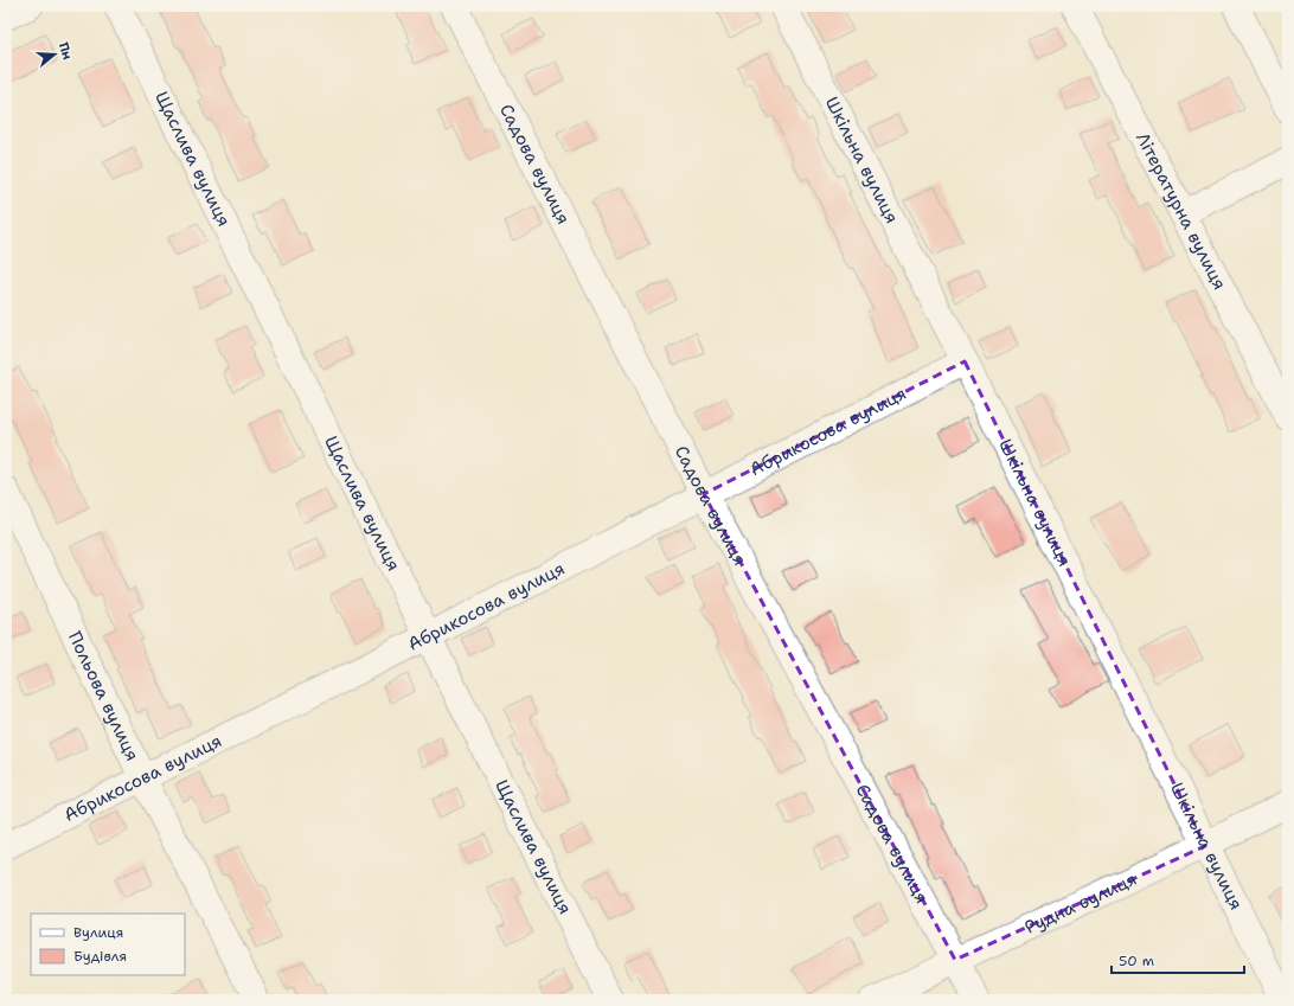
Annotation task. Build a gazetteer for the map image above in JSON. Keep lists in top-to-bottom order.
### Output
{
  "streets": {
    "street": [
      "Щаслива вулиця",
      "Шкільна вулиця",
      "Садова вулиця",
      "Літературна вулиця",
      "Абрикосова вулиця",
      "Польова вулиця",
      "Рудна вулиця"
    ]
  },
  "crossings": [
    ["Щаслива вулиця", "Абрикосова вулиця"],
    ["Шкільна вулиця", "Абрикосова вулиця"],
    ["Шкільна вулиця", "Рудна вулиця"],
    ["Садова вулиця", "Абрикосова вулиця"],
    ["Садова вулиця", "Рудна вулиця"],
    ["Абрикосова вулиця", "Польова вулиця"]
  ],
  "legend": ["Вулиця", "Будівля"],
  "scale_bar": "50 m",
  "north": "right"
}
